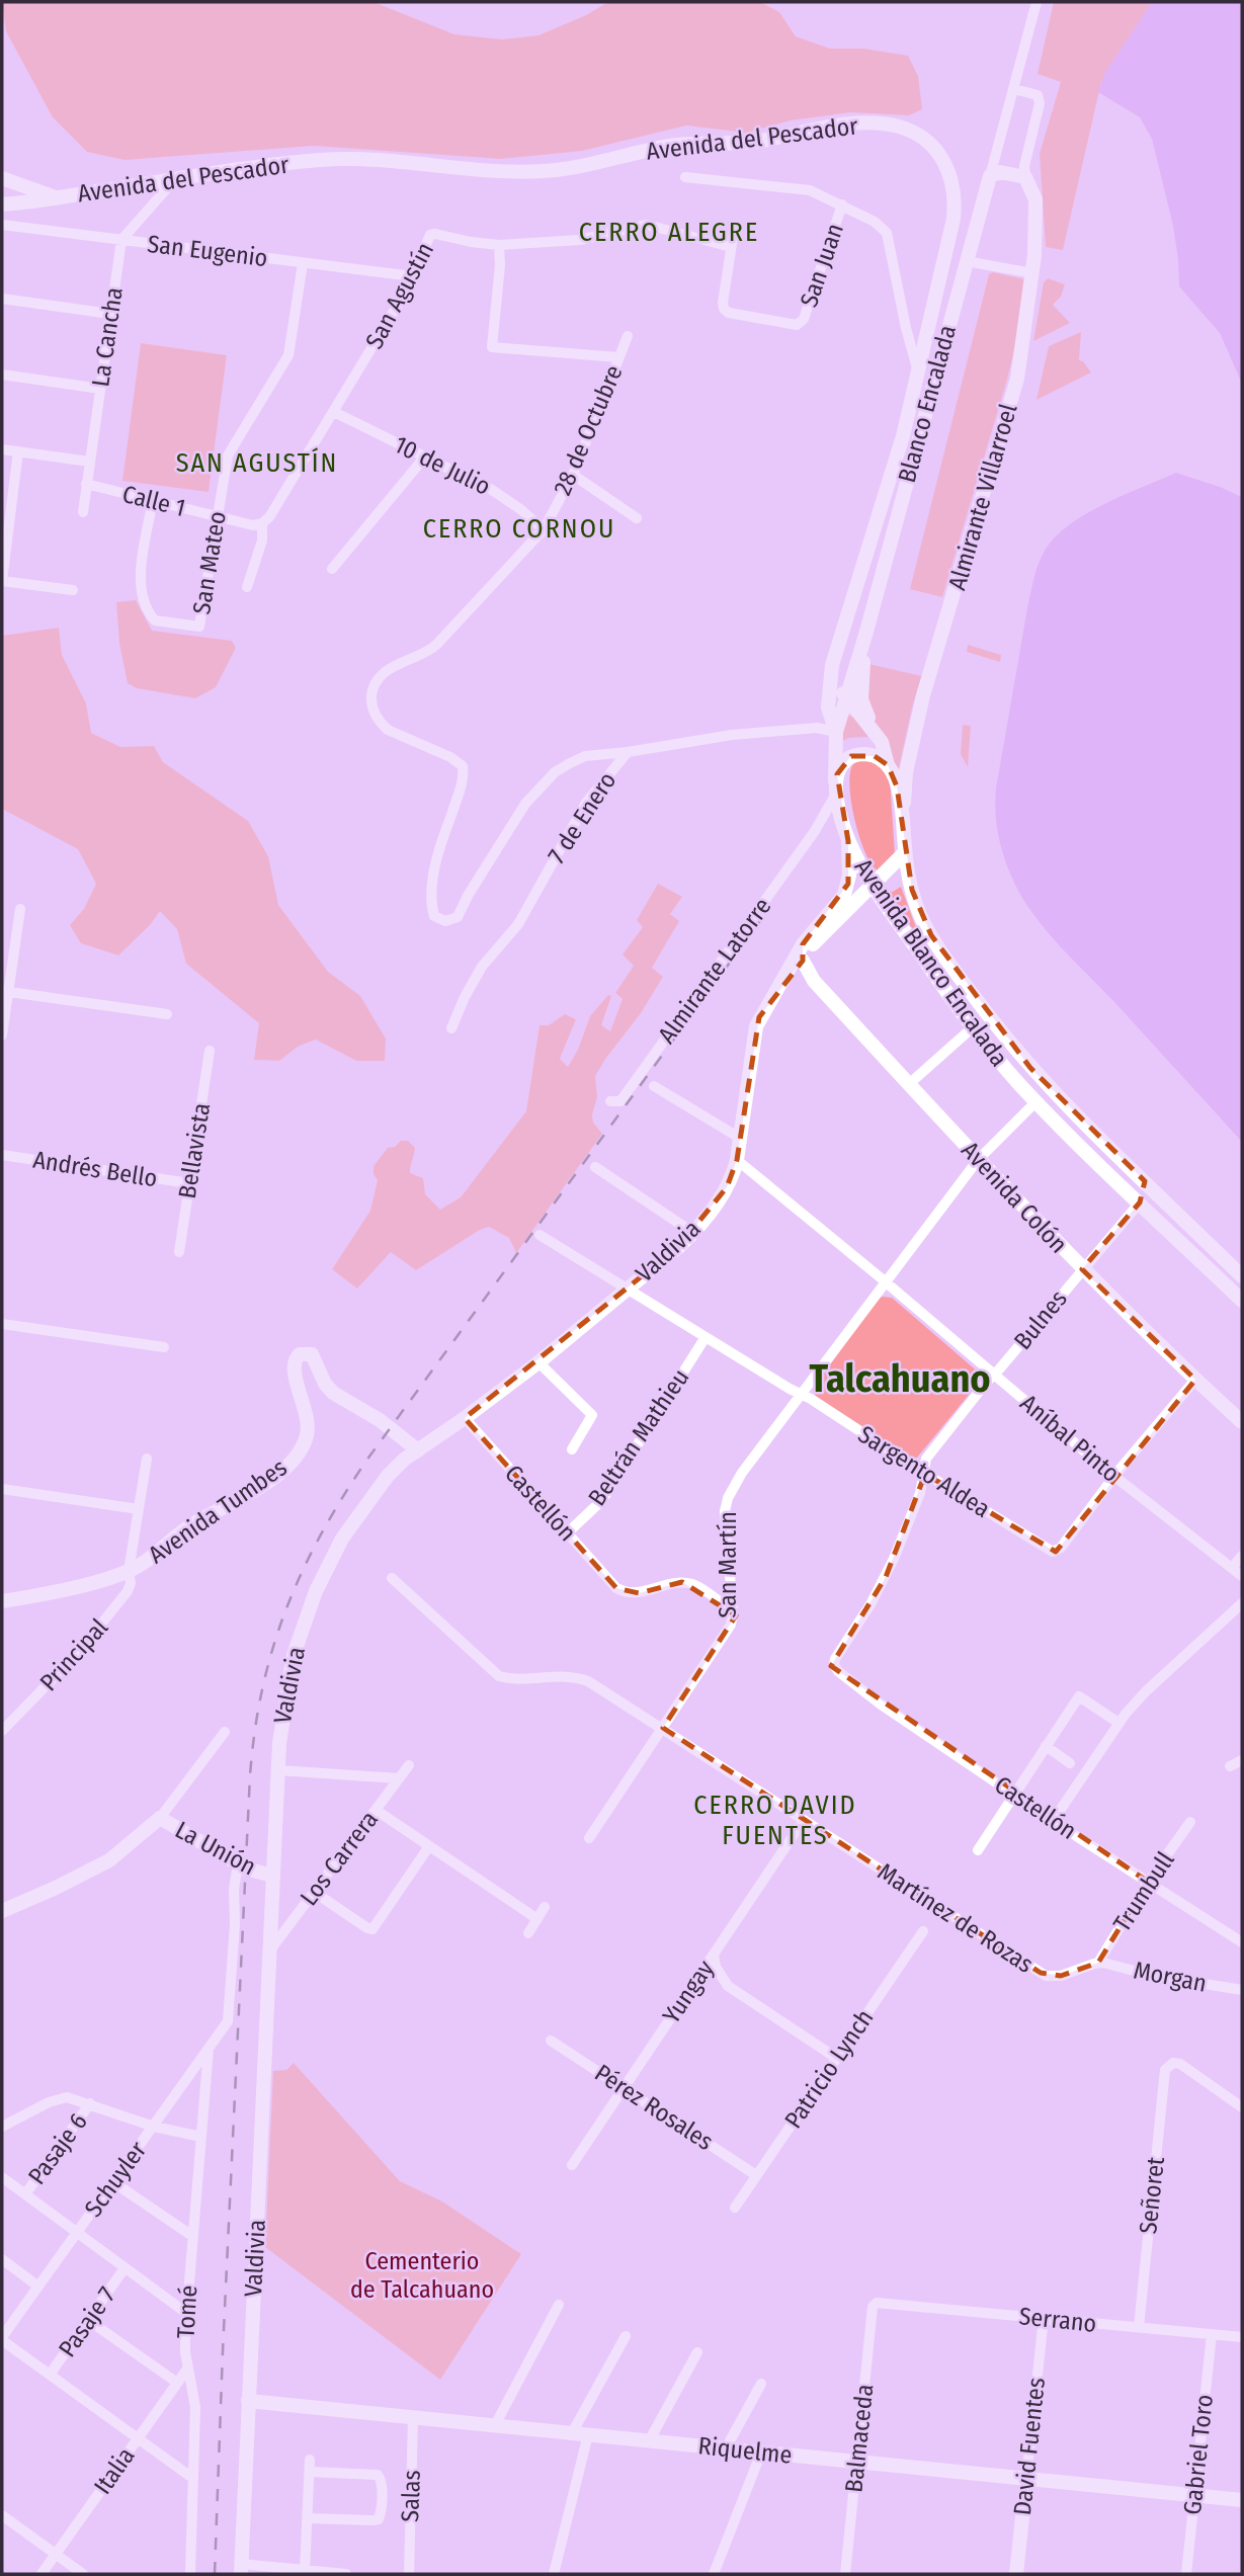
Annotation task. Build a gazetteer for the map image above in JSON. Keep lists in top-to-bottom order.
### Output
{
  "streets": {
    "main road": [
      "Avenida del Pescador",
      "Blanco Encalada",
      "Almirante Villarroel",
      "Avenida Blanco Encalada",
      "Avenida Colón",
      "Valdivia",
      "Avenida Tumbes",
      "La Unión",
      "David Fuentes",
      "Riquelme"
    ],
    "street": [
      "San Eugenio",
      "San Juan",
      "San Agustín",
      "La Cancha",
      "28 de Octubre",
      "10 de Julio",
      "Calle 1",
      "San Mateo",
      "7 de Enero",
      "Almirante Latorre",
      "Bellavista",
      "Andrés Bello",
      "Bulnes",
      "Beltrán Mathieu",
      "Aníbal Pinto",
      "Sargento Aldea",
      "Castellón",
      "San Martín",
      "Principal",
      "Los Carrera",
      "Trumbull",
      "Martínez de Rozas",
      "Morgan",
      "Yungay",
      "Patricio Lynch",
      "Pérez Rosales",
      "Pasaje 6",
      "Schuyler",
      "Señoret",
      "Tomé",
      "Serrano",
      "Pasaje 7",
      "Balmaceda",
      "Gabriel Toro",
      "Italia",
      "Salas"
    ]
  },
  "crossings": [
    ["Avenida del Pescador", "7 de Enero"],
    ["Avenida del Pescador", "Avenida Blanco Encalada"],
    ["San Eugenio", "San Agustín"],
    ["San Eugenio", "La Cancha"],
    ["San Eugenio", "San Mateo"],
    ["San Juan", "San Agustín"],
    ["San Agustín", "10 de Julio"],
    ["San Agustín", "Calle 1"],
    ["La Cancha", "Calle 1"],
    ["28 de Octubre", "10 de Julio"],
    ["28 de Octubre", "7 de Enero"],
    ["Almirante Villarroel", "Avenida Blanco Encalada"],
    ["Calle 1", "San Mateo"],
    ["7 de Enero", "Avenida Blanco Encalada"],
    ["Avenida Blanco Encalada", "Almirante Latorre"],
    ["Avenida Blanco Encalada", "Valdivia"],
    ["Avenida Blanco Encalada", "Bulnes"],
    ["Avenida Blanco Encalada", "San Martín"],
    ["Bellavista", "Andrés Bello"],
    ["Avenida Colón", "Valdivia"],
    ["Avenida Colón", "Bulnes"],
    ["Avenida Colón", "San Martín"],
    ["Valdivia", "Aníbal Pinto"],
    ["Valdivia", "Sargento Aldea"],
    ["Valdivia", "Castellón"],
    ["Valdivia", "Avenida Tumbes"],
    ["Valdivia", "La Unión"],
    ["Valdivia", "Los Carrera"],
    ["Valdivia", "Riquelme"],
    ["Bulnes", "Aníbal Pinto"],
    ["Bulnes", "Sargento Aldea"],
    ["Bulnes", "Castellón"],
    ["Beltrán Mathieu", "Sargento Aldea"],
    ["Beltrán Mathieu", "Castellón"],
    ["Aníbal Pinto", "Sargento Aldea"],
    ["Aníbal Pinto", "San Martín"],
    ["Sargento Aldea", "San Martín"],
    ["Castellón", "San Martín"],
    ["Castellón", "Trumbull"],
    ["Avenida Tumbes", "Principal"],
    ["San Martín", "Martínez de Rozas"],
    ["La Unión", "Schuyler"],
    ["Trumbull", "Martínez de Rozas"],
    ["Trumbull", "Morgan"],
    ["Martínez de Rozas", "Morgan"],
    ["Martínez de Rozas", "Yungay"],
    ["Yungay", "Pérez Rosales"],
    ["Patricio Lynch", "Pérez Rosales"],
    ["Schuyler", "Tomé"],
    ["Señoret", "Serrano"],
    ["Tomé", "Italia"],
    ["Serrano", "Balmaceda"],
    ["Serrano", "David Fuentes"],
    ["Serrano", "Gabriel Toro"],
    ["Balmaceda", "Riquelme"],
    ["David Fuentes", "Riquelme"],
    ["Riquelme", "Gabriel Toro"],
    ["Riquelme", "Salas"]
  ],
  "districts": [
    "CERRO ALEGRE",
    "SAN AGUSTÍN",
    "CERRO CORNOU",
    "Talcahuano",
    "CERRO DAVID FUENTES"
  ],
  "parks": ["Cementerio de Talcahuano"]
}
